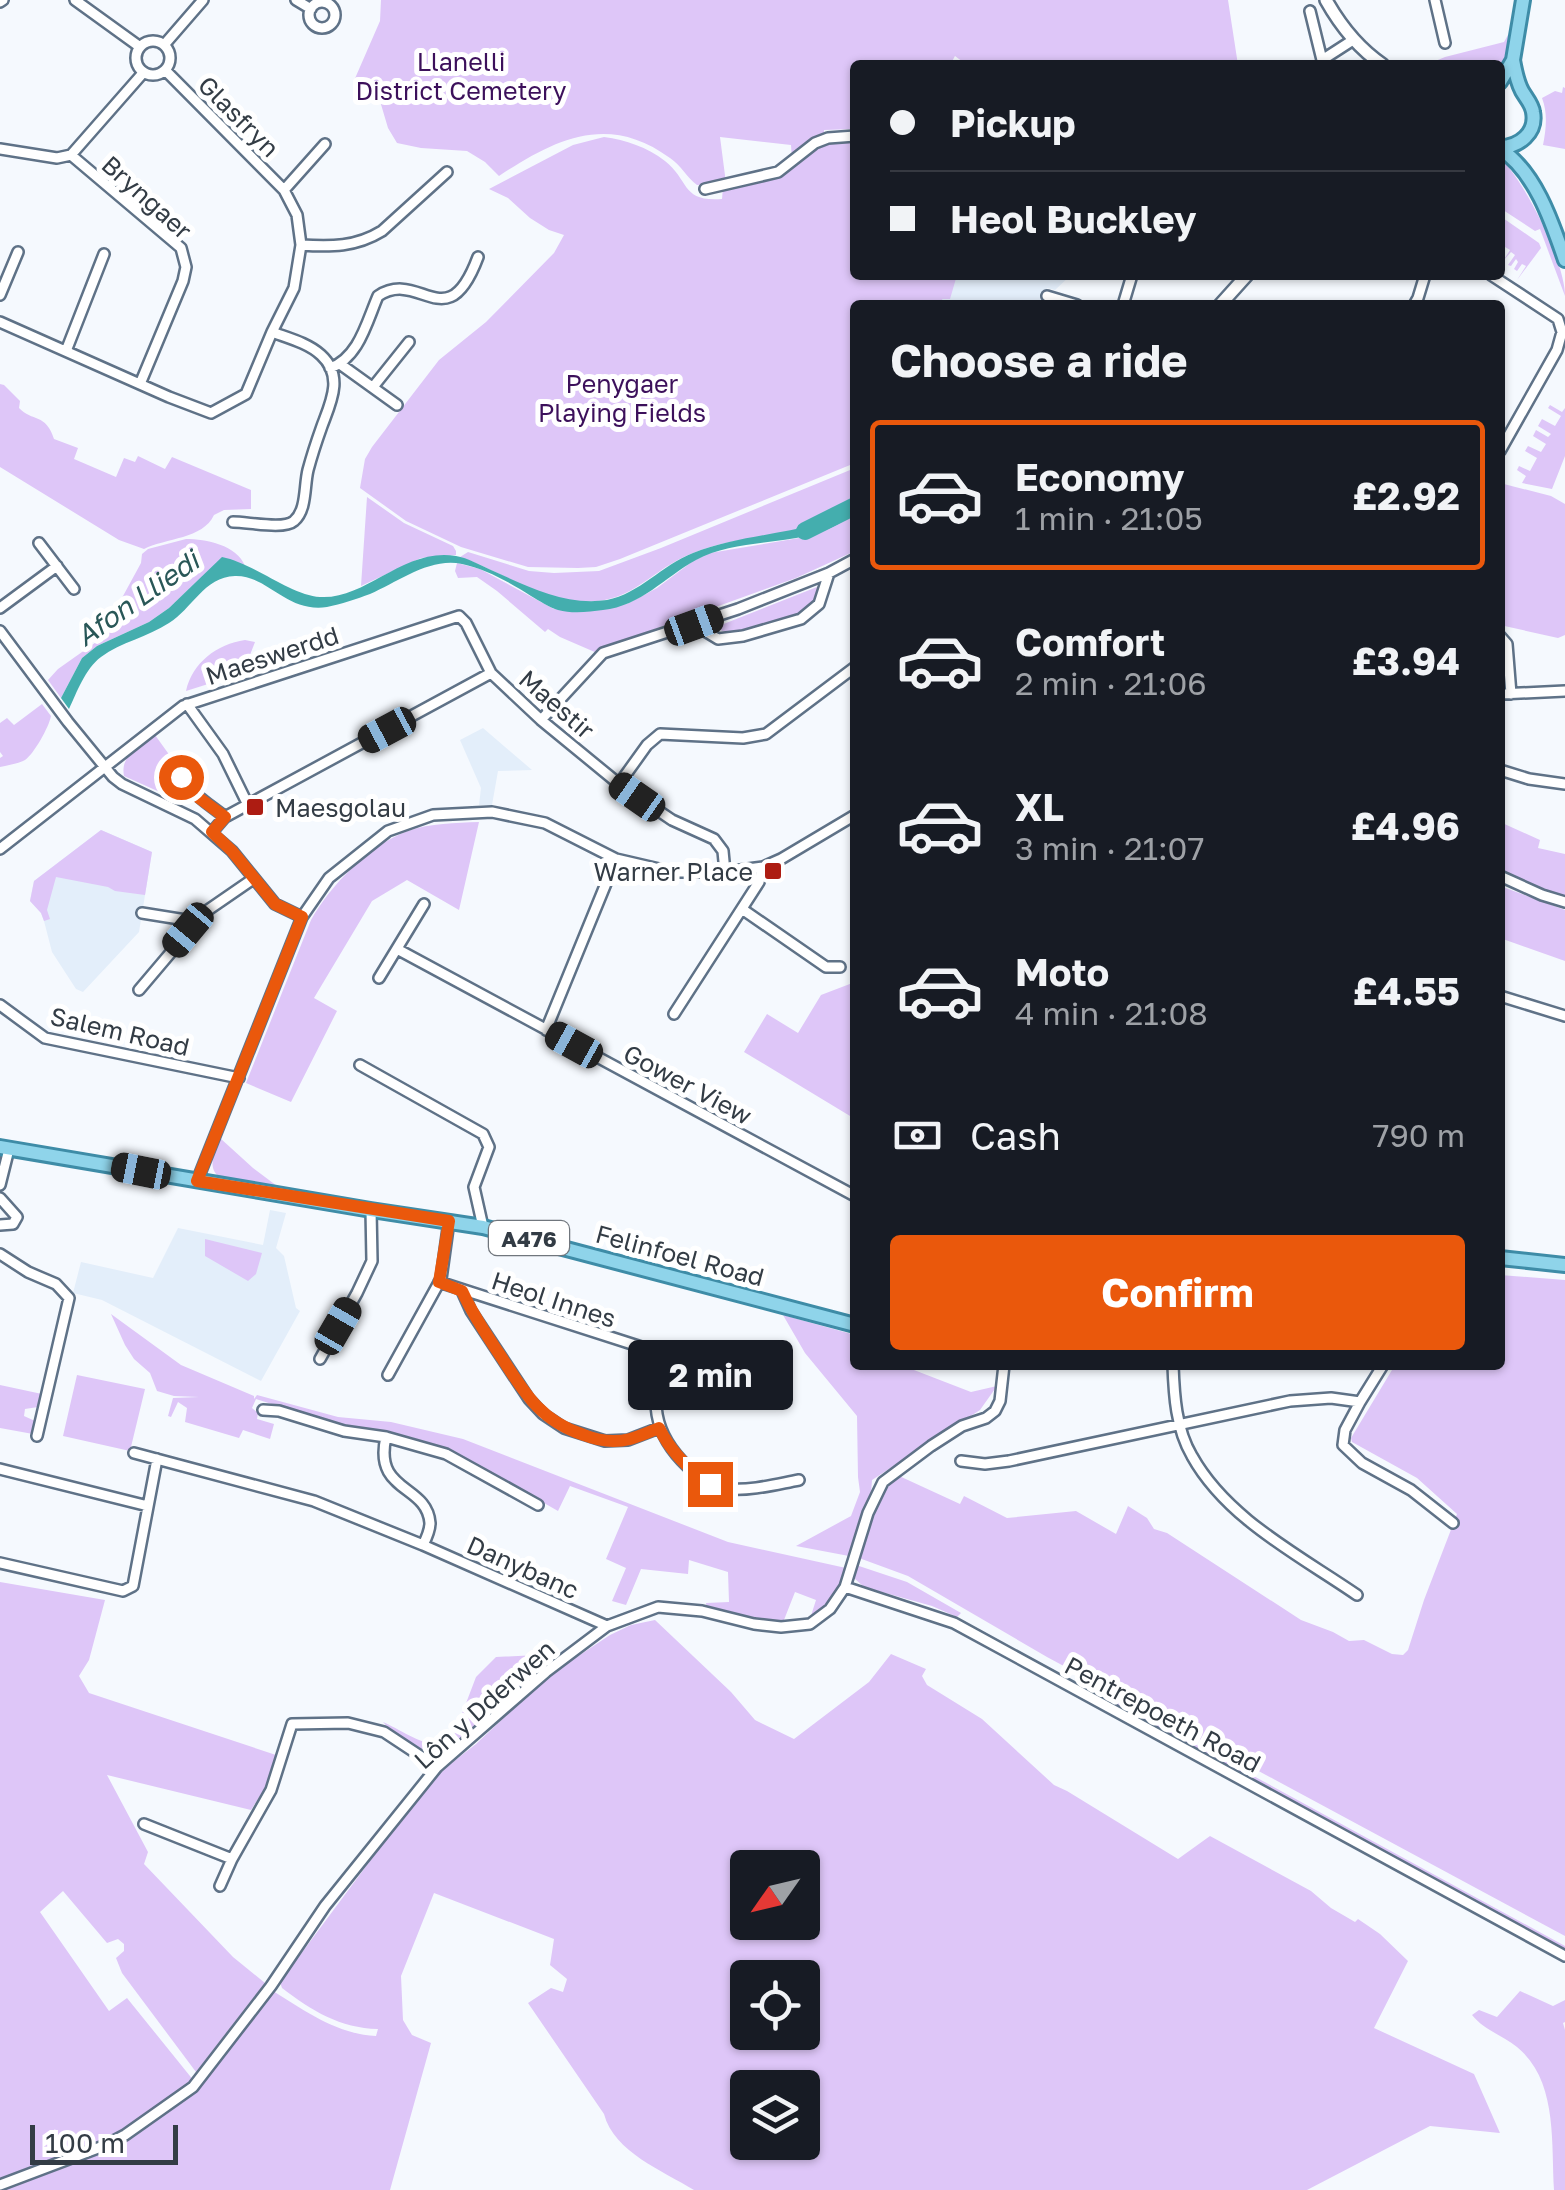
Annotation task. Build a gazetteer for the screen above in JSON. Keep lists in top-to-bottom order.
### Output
{
  "streets": {
    "main road": ["A476", "Felinfoel Road"],
    "street": [
      "Glasfryn",
      "Bryngaer",
      "Maeswerdd",
      "Maestir",
      "Salem Road",
      "Gower View",
      "Heol Innes",
      "Danybanc",
      "Lôn y Dderwen",
      "Pentrepoeth Road"
    ]
  },
  "crossings": [
    ["Maeswerdd", "Maestir"],
    ["A476", "Felinfoel Road"],
    ["Danybanc", "Lôn y Dderwen"],
    ["Lôn y Dderwen", "Pentrepoeth Road"]
  ],
  "water": ["Afon Lliedi"],
  "parks": ["Llanelli District Cemetery", "Penygaer Playing Fields"],
  "places": {
    "transit": ["Maesgolau", "Warner Place"]
  },
  "scale_bar": "100 m",
  "north": "bottom left",
  "page": {
    "banner": ["Pickup", "Heol Buckley"],
    "heading": "Choose a ride",
    "list": [
      {
        "name": "Economy",
        "note": "1 min · 21:05",
        "value": "£2.92"
      },
      {
        "name": "Comfort",
        "note": "2 min · 21:06",
        "value": "£3.94"
      },
      {
        "name": "XL",
        "note": "3 min · 21:07",
        "value": "£4.96"
      },
      {
        "name": "Moto",
        "note": "4 min · 21:08",
        "value": "£4.55"
      }
    ],
    "pay": ["Cash", "790 m"],
    "buttons": "Confirm",
    "bubble": "2 min",
    "scale": "100 m"
  }
}
